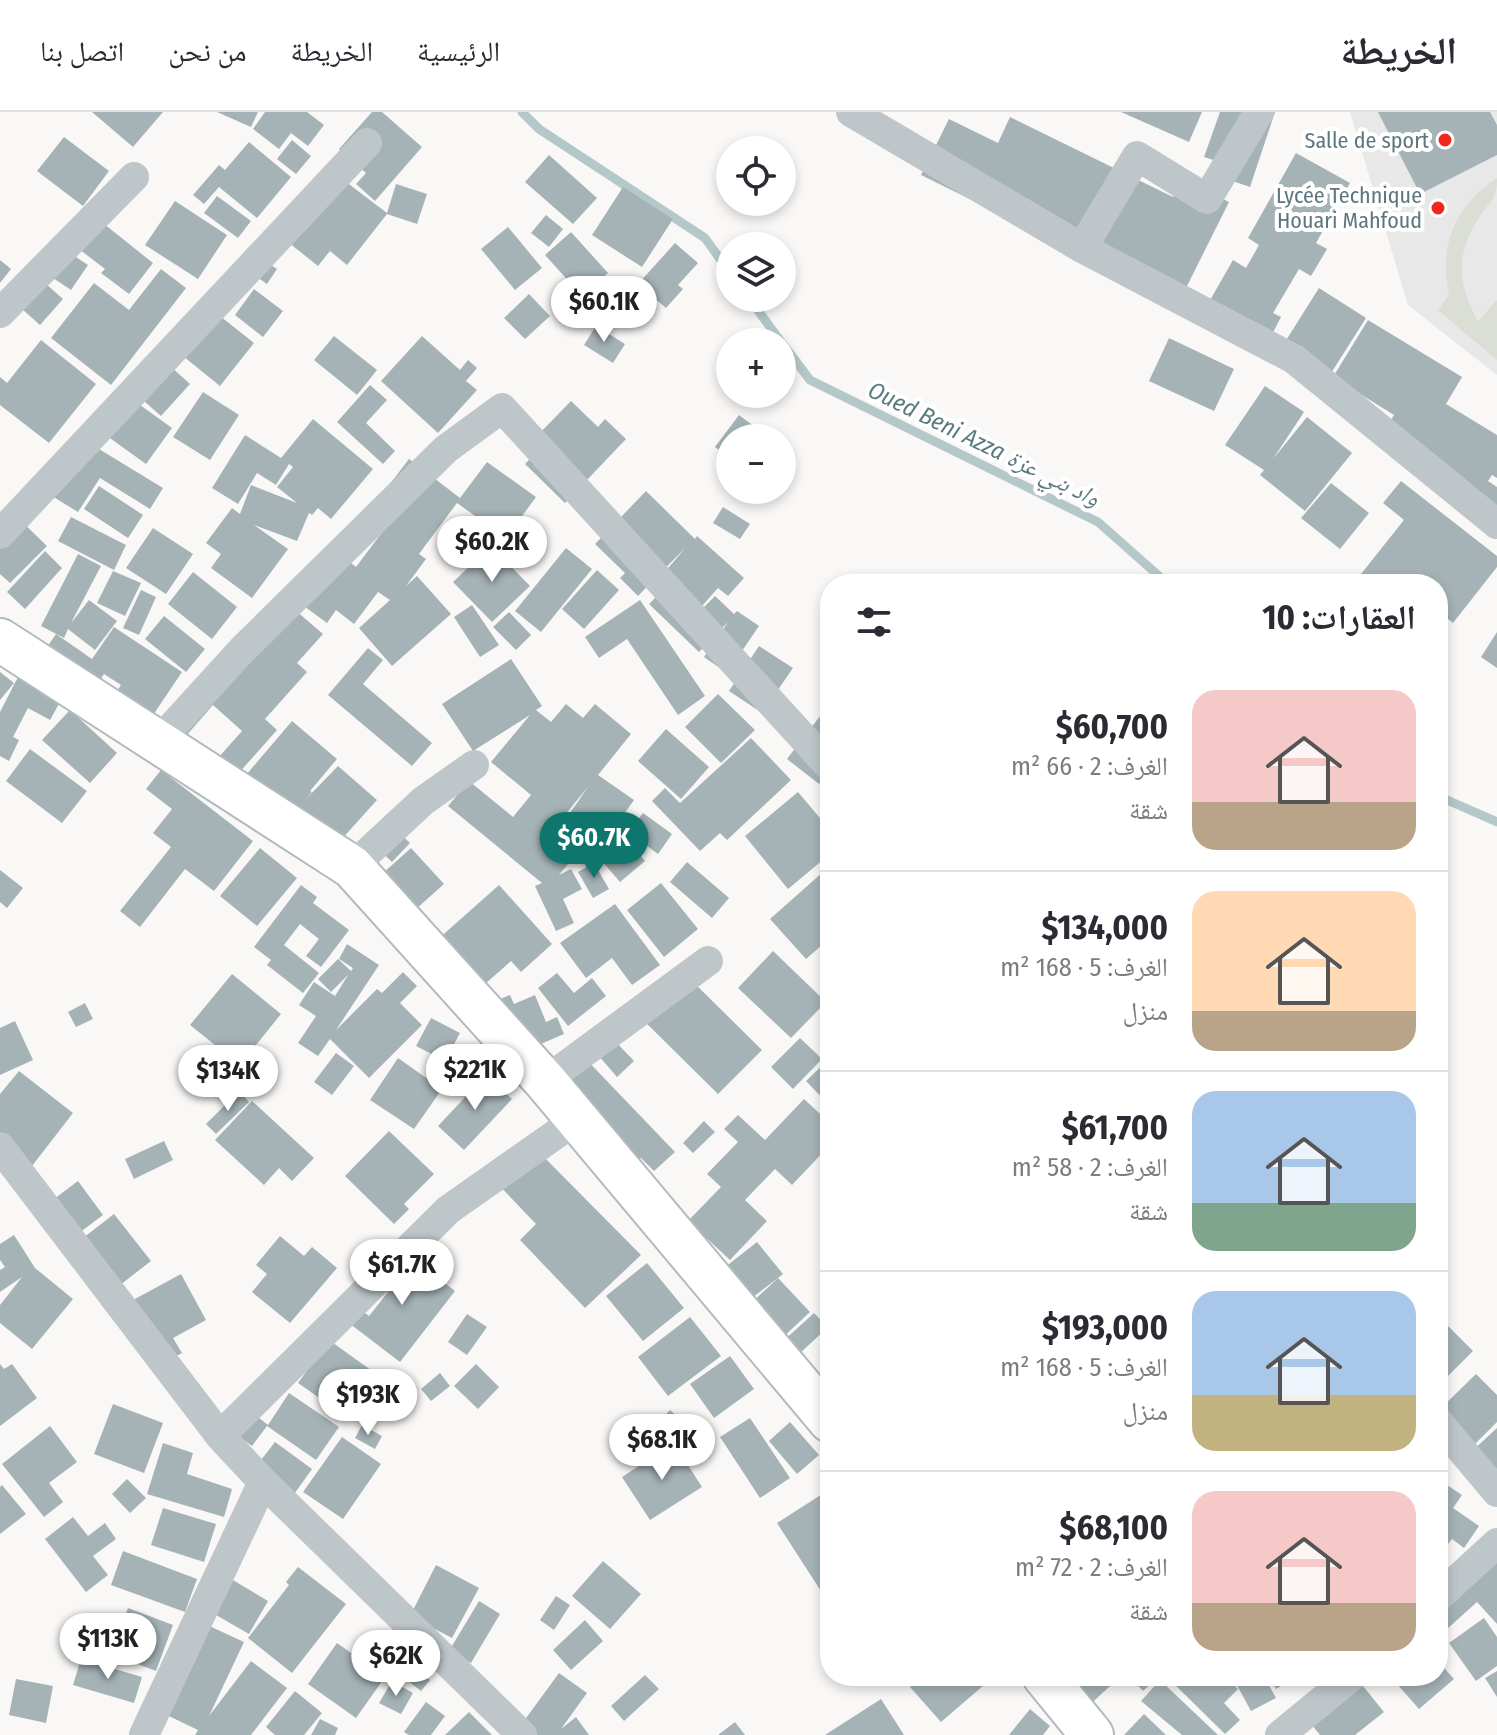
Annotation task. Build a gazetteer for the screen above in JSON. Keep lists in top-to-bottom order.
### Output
{
  "water": ["Oued Beni Azza واد بني عزة"],
  "places": ["Salle de sport", "Lycée Technique Houari Mahfoud"],
  "page": {
    "header": "الخريطة",
    "nav": [
      "الرئيسية",
      "الخريطة",
      "من نحن",
      "اتصل بنا"
    ],
    "map_buttons": ["+", "−"],
    "price": [
      "$60.1K",
      "$60.2K",
      "$60.7K",
      "$221K",
      "$134K",
      "$61.7K",
      "$193K",
      "$68.1K",
      "$113K",
      "$62K"
    ],
    "heading": "العقارات: 10",
    "list": [
      {
        "name": "$60,700",
        "note": "الغرف: 2 · 66 m² · شقة"
      },
      {
        "name": "$134,000",
        "note": "الغرف: 5 · 168 m² · منزل"
      },
      {
        "name": "$61,700",
        "note": "الغرف: 2 · 58 m² · شقة"
      },
      {
        "name": "$193,000",
        "note": "الغرف: 5 · 168 m² · منزل"
      },
      {
        "name": "$68,100",
        "note": "الغرف: 2 · 72 m² · شقة"
      }
    ]
  }
}
